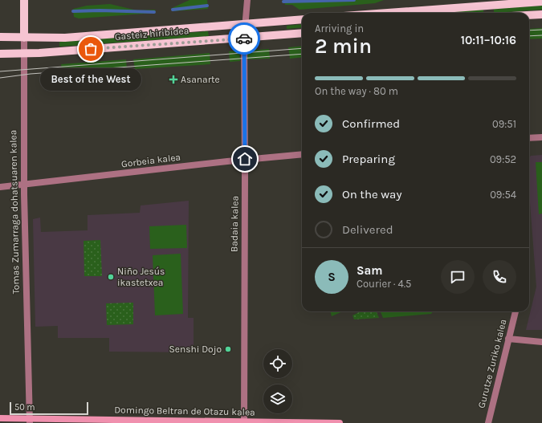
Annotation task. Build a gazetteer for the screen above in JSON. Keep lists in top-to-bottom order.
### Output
{
  "streets": {
    "main road": ["Gasteiz hiribidea", "Tomas Zumarraga dohatsuaren kalea", "Domingo Beltran de Otazu kalea"],
    "street": ["Gorbeia kalea", "Badaia kalea", "Gurutze Zuriko kalea"]
  },
  "crossings": [
    ["Gasteiz hiribidea", "Tomas Zumarraga dohatsuaren kalea"],
    ["Gasteiz hiribidea", "Badaia kalea"],
    ["Gorbeia kalea", "Tomas Zumarraga dohatsuaren kalea"],
    ["Gorbeia kalea", "Badaia kalea"],
    ["Tomas Zumarraga dohatsuaren kalea", "Domingo Beltran de Otazu kalea"],
    ["Badaia kalea", "Domingo Beltran de Otazu kalea"]
  ],
  "places": {
    "other": ["Best of the West", "Niño Jesús ikastetxea", "Senshi Dojo"],
    "health": ["Asanarte"]
  },
  "scale_bar": "50 m",
  "page": {
    "heading": ["2 min", "Arriving in", "10:11–10:16"],
    "panel": ["Sam", "Courier · 4.5"],
    "bar": "On the way · 80 m",
    "bubble": "Best of the West",
    "list": [
      ["Confirmed", "09:51"],
      ["Preparing", "09:52"],
      ["On the way", "09:54"],
      "Delivered"
    ],
    "round": "S",
    "scale": "50 m"
  }
}
